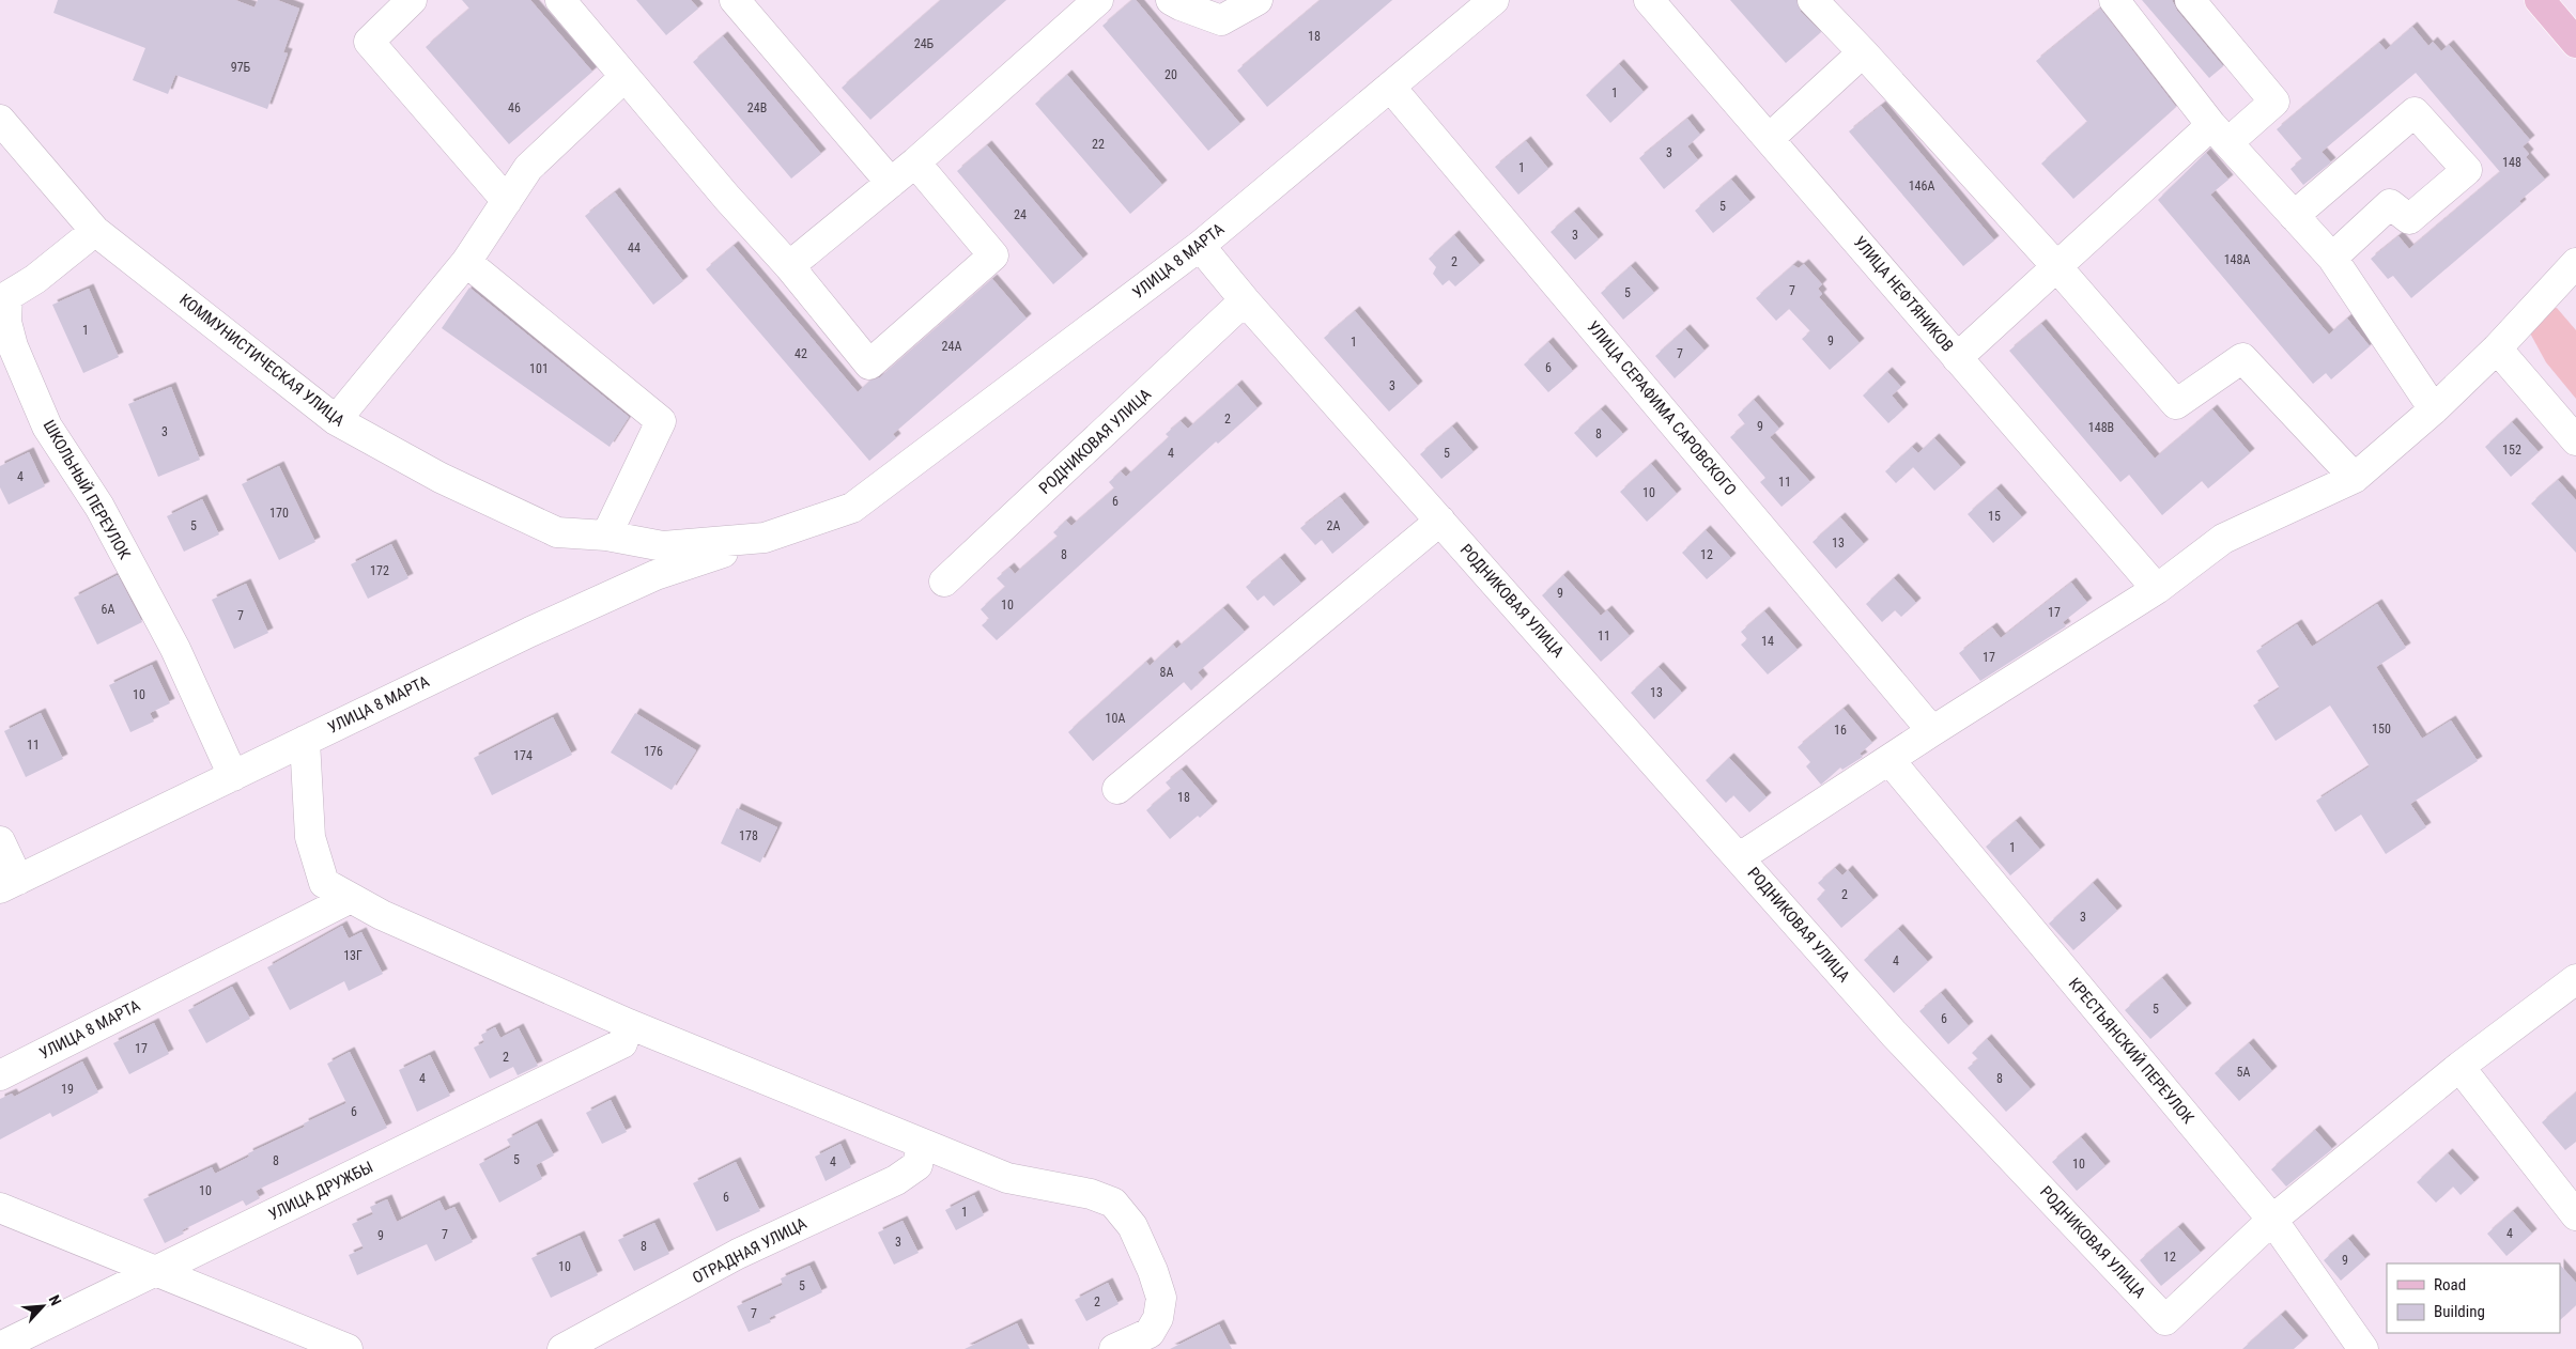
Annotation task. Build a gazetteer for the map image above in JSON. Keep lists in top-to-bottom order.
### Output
{
  "streets": {
    "street": [
      "УЛИЦА 8 МАРТА",
      "УЛИЦА НЕФТЯНИКОВ",
      "КОММУНИСТИЧЕСКАЯ УЛИЦА",
      "УЛИЦА СЕРАФИМА САРОВСКОГО",
      "РОДНИКОВАЯ УЛИЦА",
      "ШКОЛЬНЫЙ ПЕРЕУЛОК",
      "КРЕСТЬЯНСКИЙ ПЕРЕУЛОК",
      "УЛИЦА ДРУЖБЫ",
      "ОТРАДНАЯ УЛИЦА"
    ]
  },
  "crossings": [
    ["УЛИЦА 8 МАРТА", "КОММУНИСТИЧЕСКАЯ УЛИЦА"],
    ["УЛИЦА 8 МАРТА", "УЛИЦА СЕРАФИМА САРОВСКОГО"],
    ["УЛИЦА 8 МАРТА", "РОДНИКОВАЯ УЛИЦА"],
    ["УЛИЦА 8 МАРТА", "ШКОЛЬНЫЙ ПЕРЕУЛОК"],
    ["КОММУНИСТИЧЕСКАЯ УЛИЦА", "ШКОЛЬНЫЙ ПЕРЕУЛОК"],
    ["РОДНИКОВАЯ УЛИЦА", "КРЕСТЬЯНСКИЙ ПЕРЕУЛОК"]
  ],
  "house_numbers": [
    "18",
    "24Б",
    "97Б",
    "20",
    "1",
    "46",
    "24В",
    "22",
    "3",
    "148",
    "1",
    "146А",
    "5",
    "24",
    "3",
    "44",
    "148А",
    "2",
    "7",
    "5",
    "1",
    "9",
    "1",
    "24А",
    "42",
    "7",
    "6",
    "101",
    "3",
    "2",
    "9",
    "148В",
    "3",
    "8",
    "152",
    "4",
    "5",
    "4",
    "11",
    "10",
    "6",
    "170",
    "15",
    "5",
    "2А",
    "13",
    "8",
    "12",
    "172",
    "9",
    "10",
    "6А",
    "17",
    "7",
    "11",
    "14",
    "17",
    "8А",
    "13",
    "10",
    "10А",
    "150",
    "16",
    "11",
    "176",
    "174",
    "18",
    "178",
    "1",
    "2",
    "3",
    "13Г",
    "4",
    "5",
    "6",
    "17",
    "2",
    "5А",
    "4",
    "8",
    "19",
    "6",
    "5",
    "8",
    "4",
    "10",
    "10",
    "6",
    "1",
    "4",
    "7",
    "9",
    "3",
    "8",
    "12",
    "9",
    "10",
    "5",
    "2",
    "7"
  ],
  "legend": ["Road", "Building"],
  "north": "top right"
}
